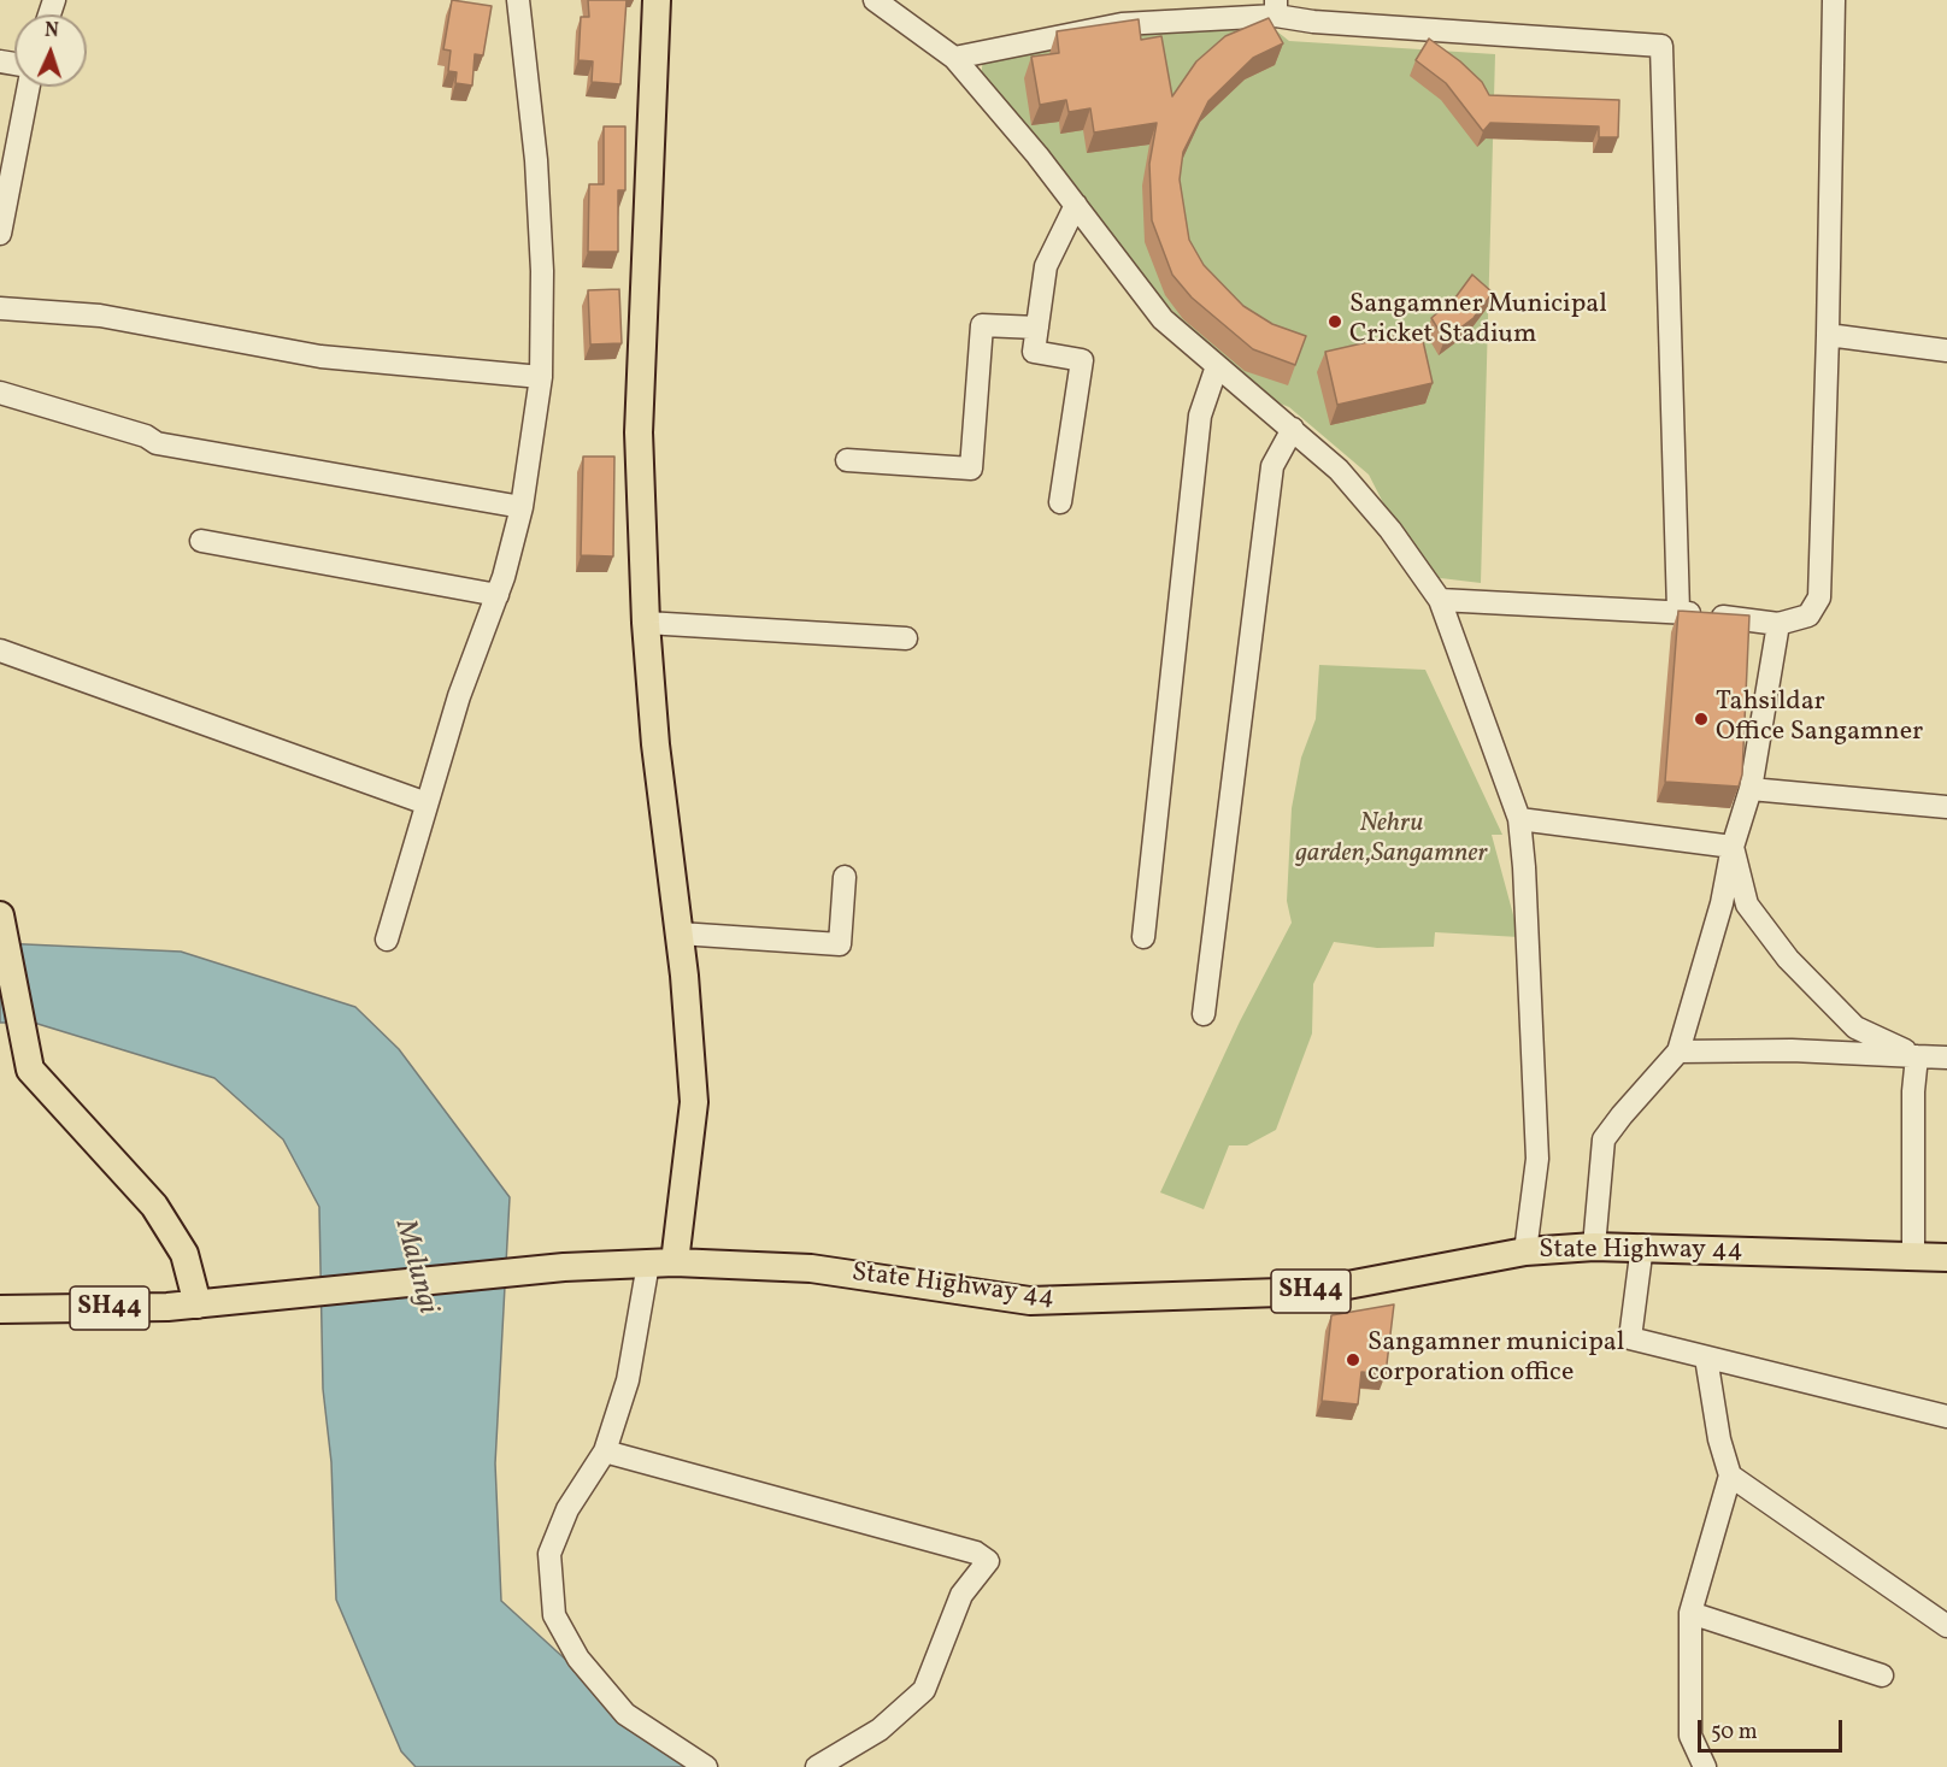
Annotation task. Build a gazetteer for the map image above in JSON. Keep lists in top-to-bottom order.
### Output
{
  "streets": {
    "main road": ["State Highway 44", "SH44"]
  },
  "water": ["Malungi"],
  "parks": ["Nehru garden,Sangamner"],
  "places": ["Sangamner Municipal Cricket Stadium", "Tahsildar Office Sangamner", "Sangamner municipal corporation office"],
  "scale_bar": "50 m",
  "north": "top"
}
